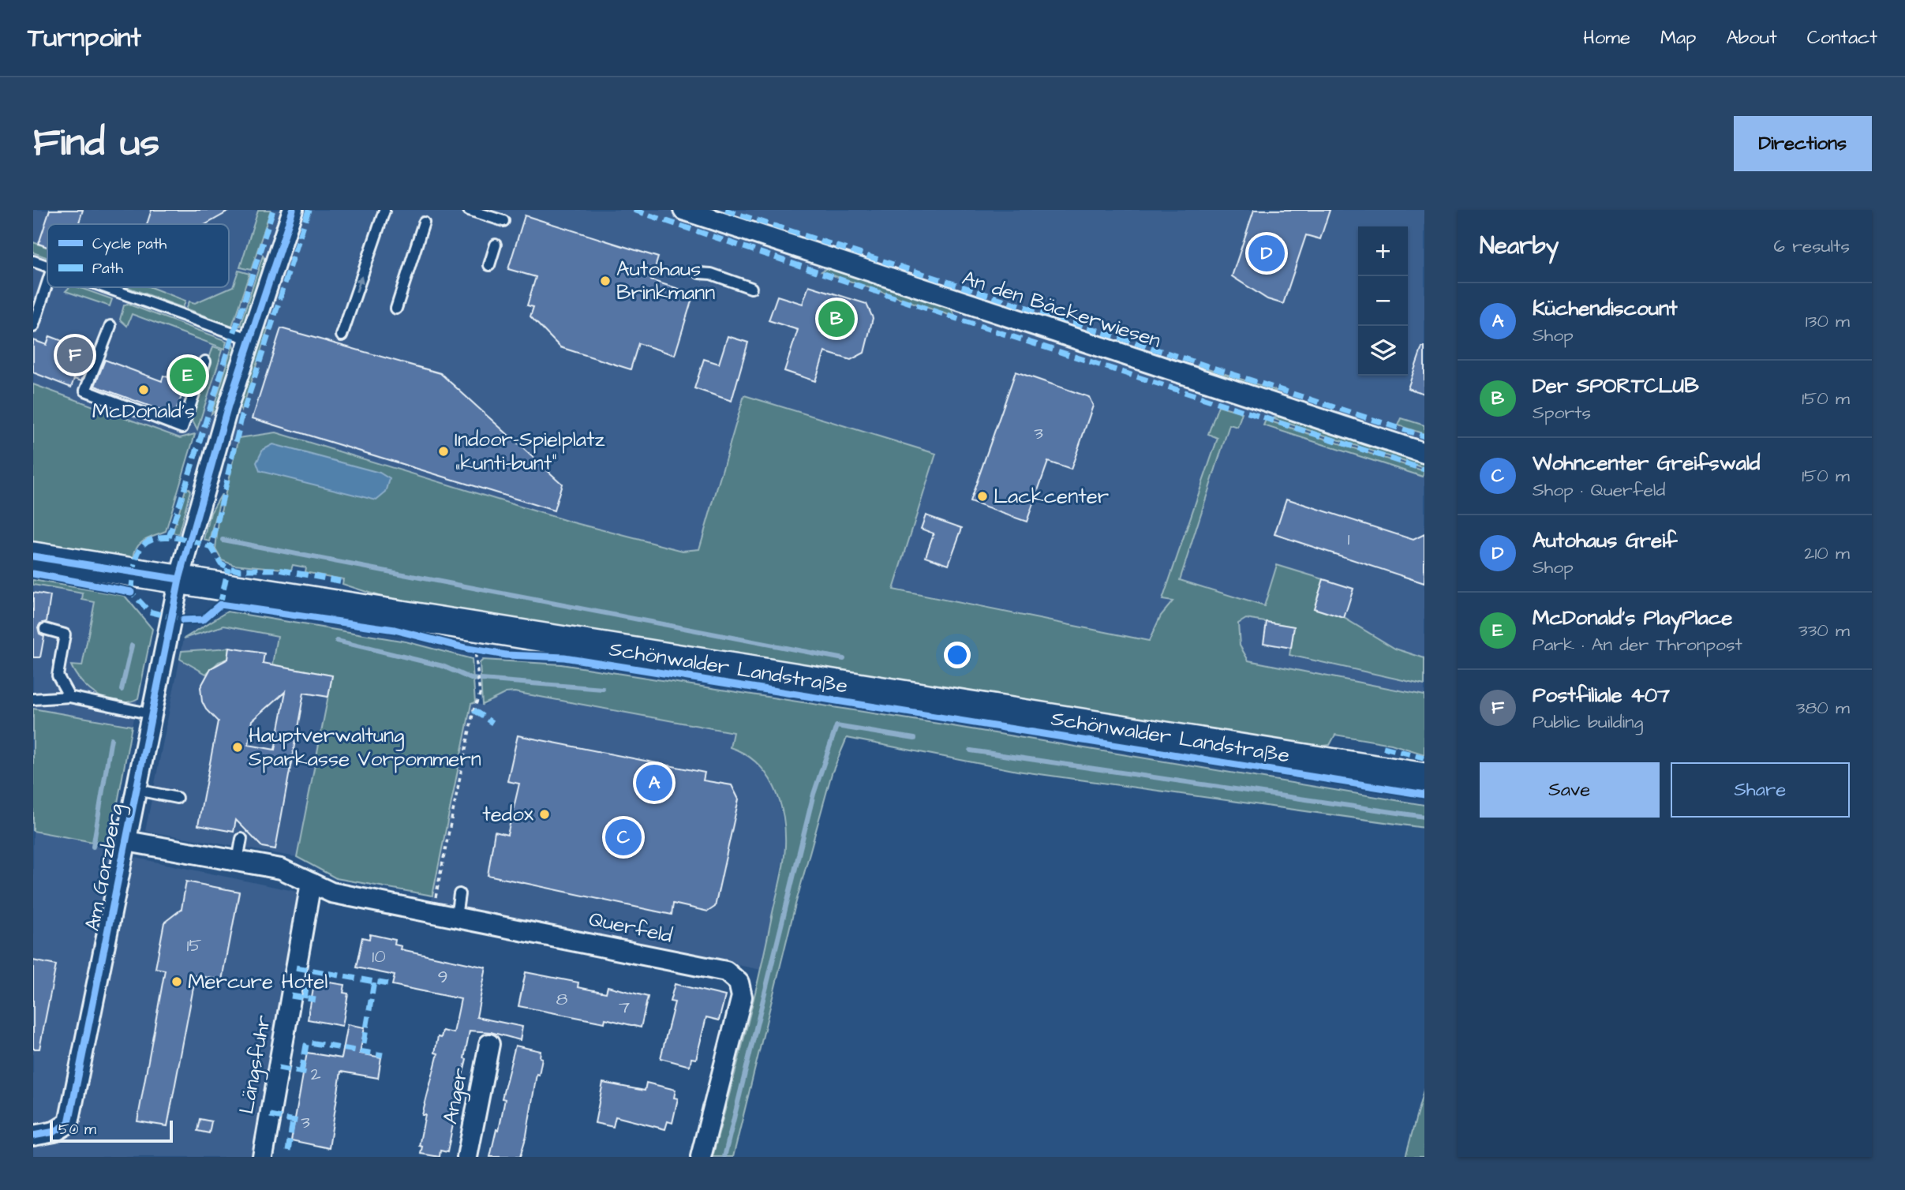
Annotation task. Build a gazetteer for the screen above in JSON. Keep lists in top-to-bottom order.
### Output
{
  "streets": {
    "main road": ["Schönwalder Landstraße"],
    "street": [
      "An den Bäckerwiesen",
      "Am Gorzberg",
      "Querfeld",
      "Längsfuhr",
      "Anger"
    ]
  },
  "crossings": [
    ["Schönwalder Landstraße", "Am Gorzberg"],
    ["Am Gorzberg", "Querfeld"],
    ["Querfeld", "Längsfuhr"]
  ],
  "places": [
    "Autohaus Brinkmann",
    "McDonald's",
    "Indoor-Spielplatz „kunti-bunt“",
    "Lackcenter",
    "Hauptverwaltung Sparkasse Vorpommern",
    "tedox",
    "Mercure Hotel"
  ],
  "house_numbers": [
    "3",
    "1",
    "15",
    "10",
    "9",
    "8",
    "7",
    "2",
    "3"
  ],
  "legend": ["Cycle path", "Path"],
  "scale_bar": "50 m",
  "page": {
    "header": "Turnpoint",
    "nav": [
      "Home",
      "Map",
      "About",
      "Contact"
    ],
    "buttons": [
      "Directions",
      ["Save", "Share"]
    ],
    "title": "Find us",
    "heading": ["Nearby", "6 results"],
    "map_buttons": ["+", "−"],
    "pins": [
      "D",
      "B",
      "F",
      "E",
      "A",
      "C"
    ],
    "list": [
      {
        "mark": "A",
        "name": "Küchendiscount",
        "note": "Shop",
        "value": "130 m"
      },
      {
        "mark": "B",
        "name": "Der SPORTCLUB",
        "note": "Sports",
        "value": "150 m"
      },
      {
        "mark": "C",
        "name": "Wohncenter Greifswald",
        "note": "Shop · Querfeld",
        "value": "150 m"
      },
      {
        "mark": "D",
        "name": "Autohaus Greif",
        "note": "Shop",
        "value": "210 m"
      },
      {
        "mark": "E",
        "name": "McDonald's PlayPlace",
        "note": "Park · An der Thronpost",
        "value": "330 m"
      },
      {
        "mark": "F",
        "name": "Postfiliale 407",
        "note": "Public building",
        "value": "380 m"
      }
    ],
    "scale": "50 m"
  }
}
